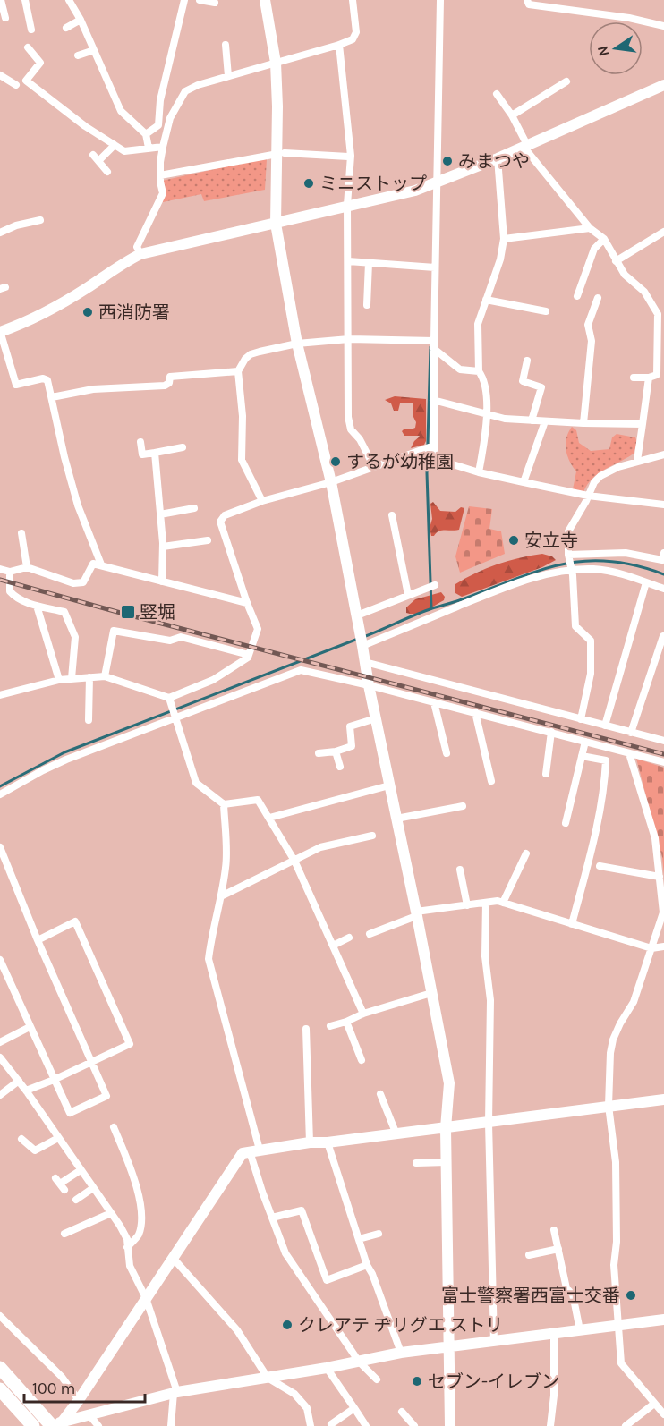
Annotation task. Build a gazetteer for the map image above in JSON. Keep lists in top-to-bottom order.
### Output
{
  "places": {
    "other": [
      "みまつや",
      "ミニストップ",
      "西消防署",
      "するが幼稚園",
      "安立寺",
      "富士警察署西富士交番",
      "クレアテ ヂリグエ ストリ",
      "セブン-イレブン"
    ],
    "transit": ["竪堀"]
  },
  "scale_bar": "100 m",
  "north": "left"
}
